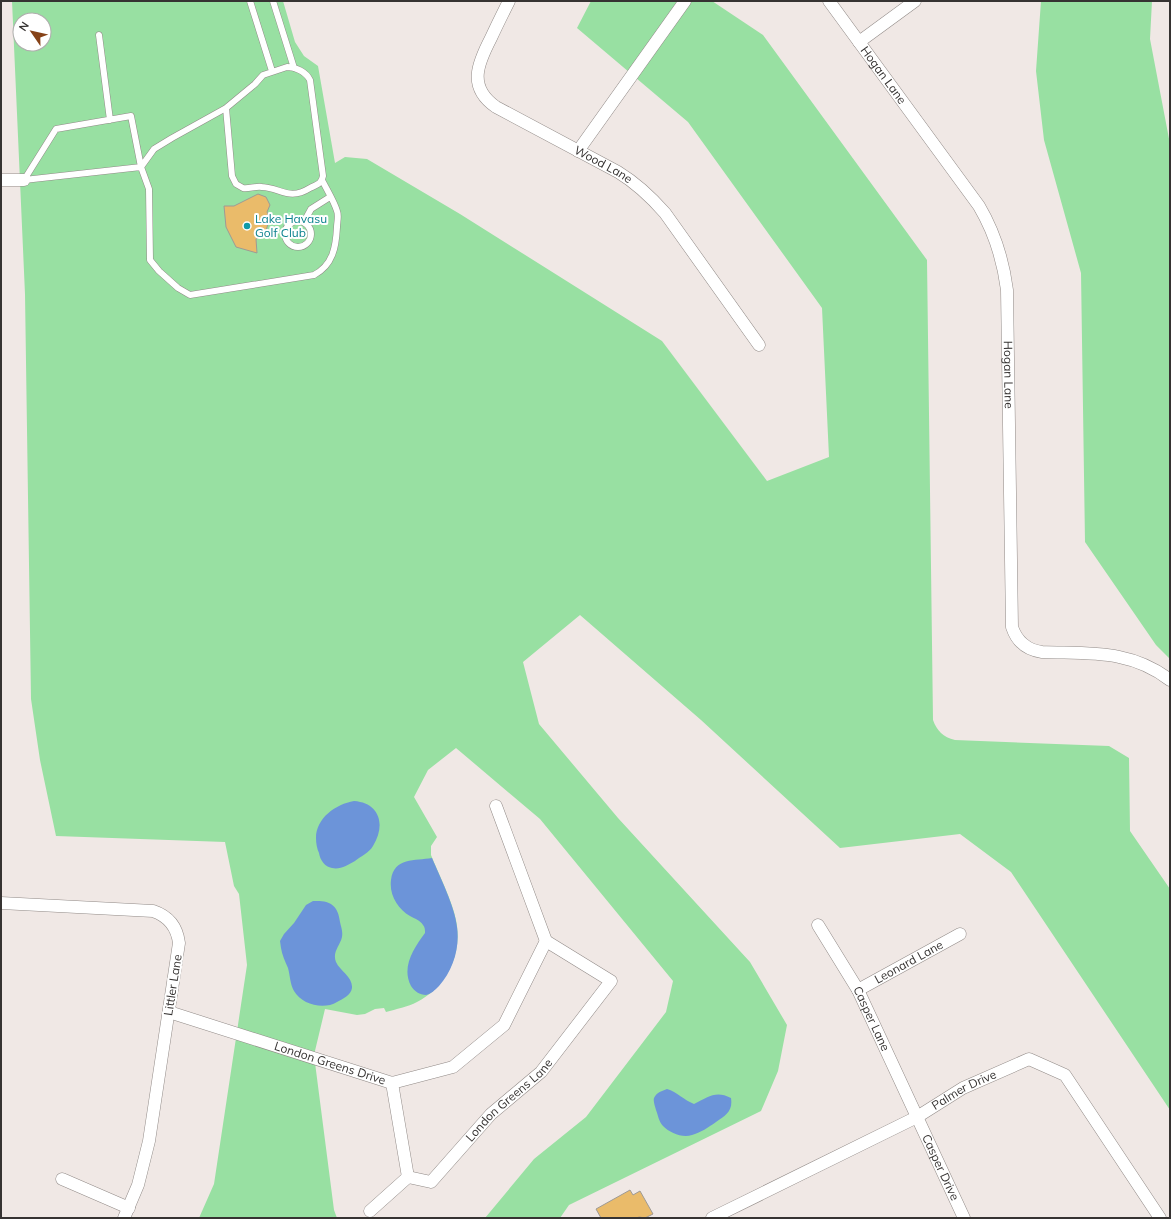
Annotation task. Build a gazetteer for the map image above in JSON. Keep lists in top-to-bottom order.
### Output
{
  "streets": {
    "street": [
      "Hogan Lane",
      "Wood Lane",
      "Leonard Lane",
      "Littler Lane",
      "Casper Lane",
      "London Greens Drive",
      "Palmer Drive",
      "London Greens Lane",
      "Casper Drive"
    ]
  },
  "crossings": [
    ["Leonard Lane", "Casper Lane"],
    ["Littler Lane", "London Greens Drive"],
    ["Casper Lane", "Palmer Drive"],
    ["Casper Lane", "Casper Drive"],
    ["London Greens Drive", "London Greens Lane"],
    ["Palmer Drive", "Casper Drive"]
  ],
  "places": ["Lake Havasu Golf Club"],
  "north": "top left"
}
